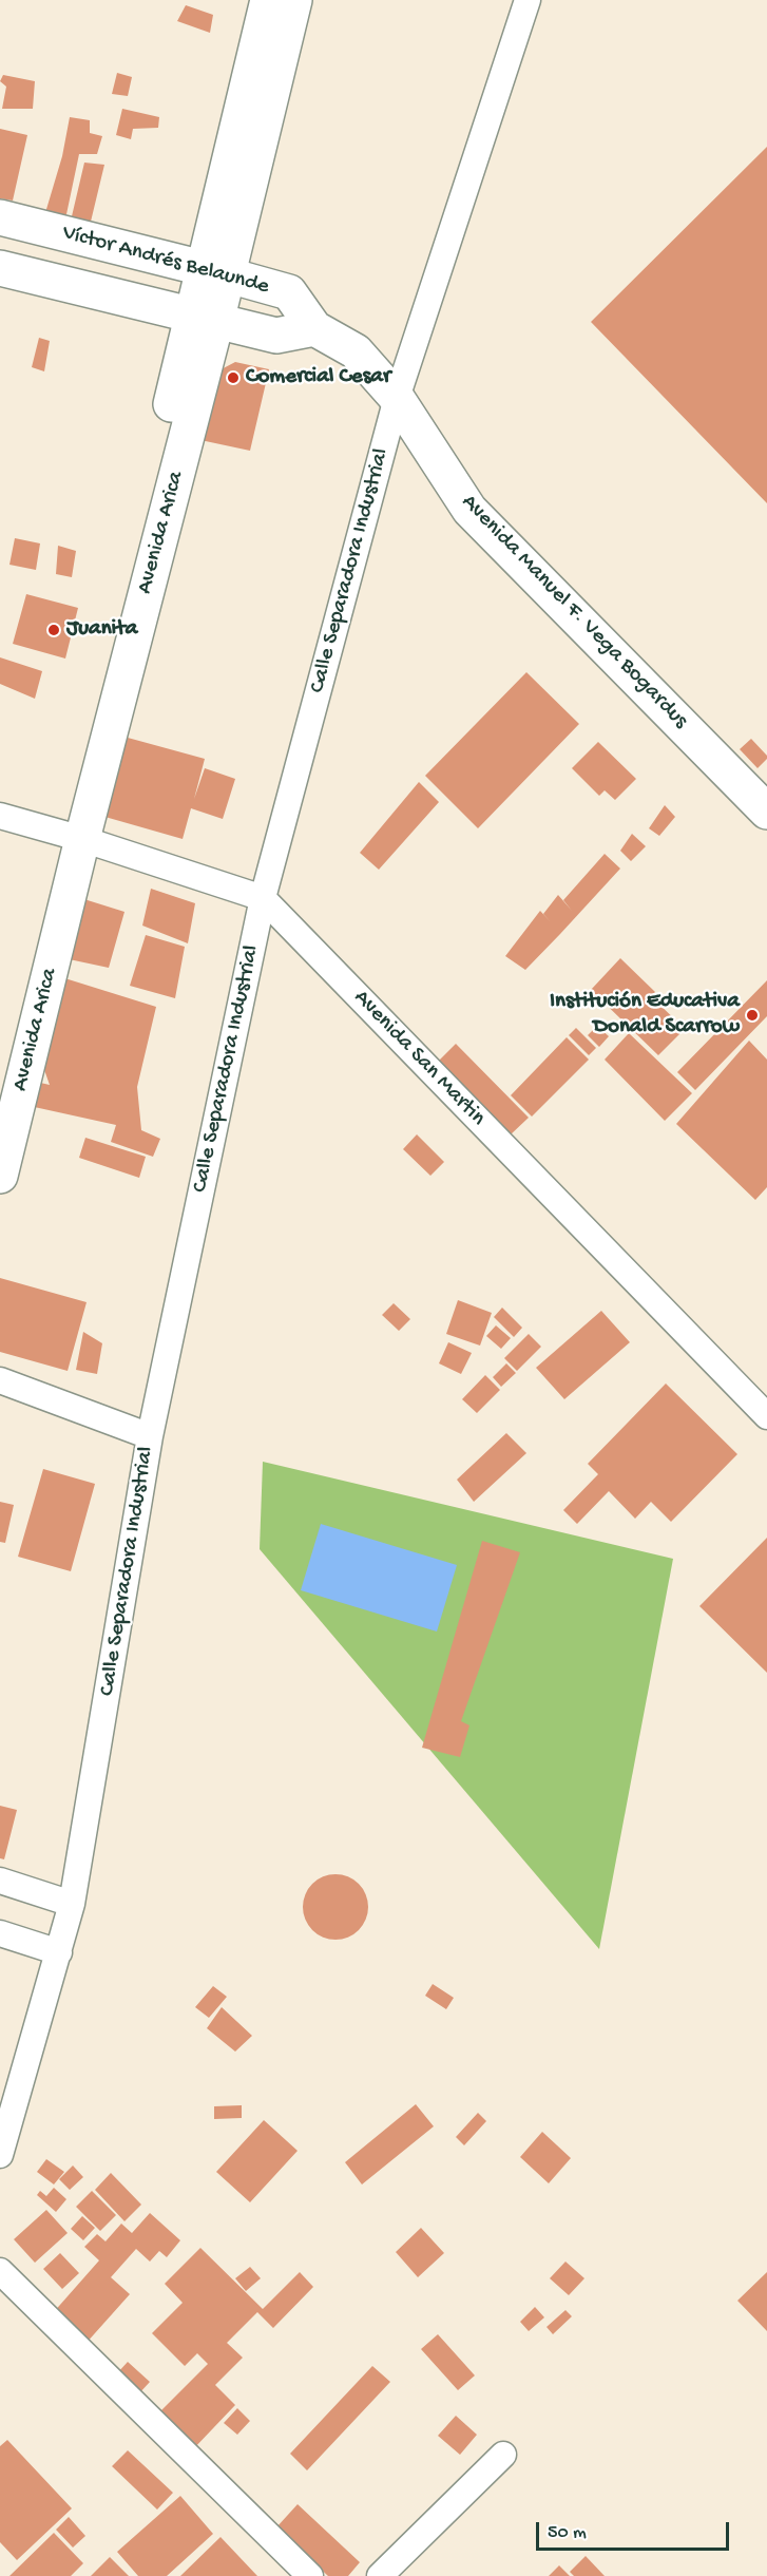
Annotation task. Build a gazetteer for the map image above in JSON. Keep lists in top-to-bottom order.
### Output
{
  "streets": {
    "street": [
      "Víctor Andrés Belaunde",
      "Avenida Arica",
      "Calle Separadora Industrial",
      "Avenida Manuel F. Vega Bogardus",
      "Avenida San Martin"
    ]
  },
  "crossings": [
    ["Víctor Andrés Belaunde", "Avenida Arica"],
    ["Víctor Andrés Belaunde", "Calle Separadora Industrial"],
    ["Víctor Andrés Belaunde", "Avenida Manuel F. Vega Bogardus"],
    ["Avenida Arica", "Avenida San Martin"],
    ["Calle Separadora Industrial", "Avenida Manuel F. Vega Bogardus"],
    ["Calle Separadora Industrial", "Avenida San Martin"]
  ],
  "places": ["Comercial Cesar", "Juanita", "Institución Educativa Donald Scarrow"],
  "scale_bar": "50 m"
}
